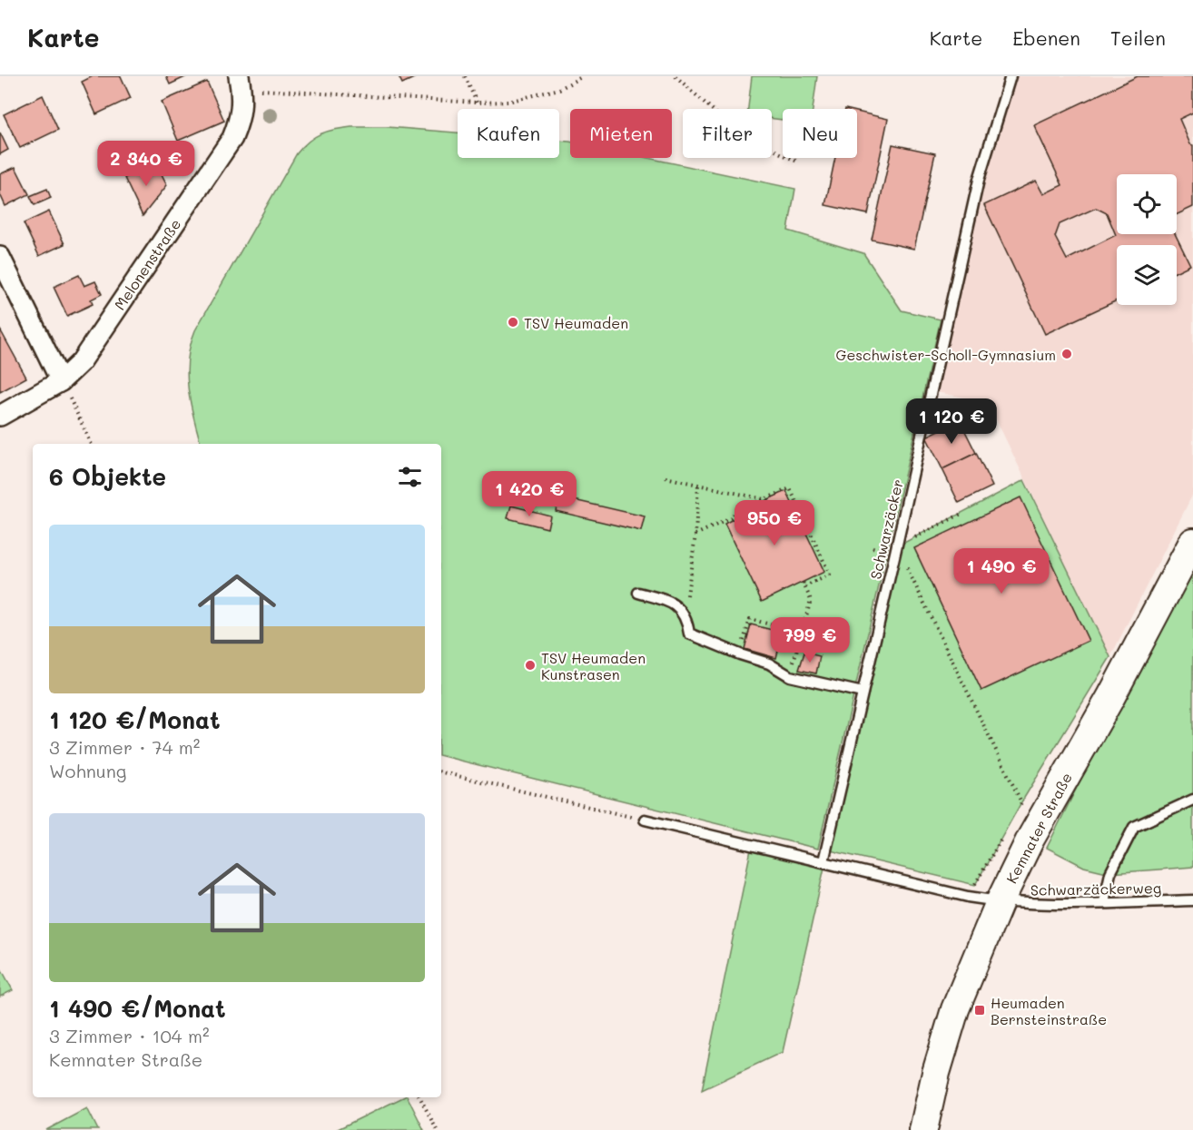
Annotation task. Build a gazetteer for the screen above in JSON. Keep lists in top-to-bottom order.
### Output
{
  "streets": {
    "street": ["Melonenstraße", "Kemnater Straße"],
    "lane": ["Schwarzäcker", "Schwarzäckerweg"]
  },
  "crossings": [
    ["Schwarzäcker", "Schwarzäckerweg"],
    ["Kemnater Straße", "Schwarzäckerweg"]
  ],
  "places": {
    "other": ["TSV Heumaden", "Geschwister-Scholl-Gymnasium", "TSV Heumaden Kunstrasen"],
    "transit": ["Heumaden Bernsteinstraße"]
  },
  "page": {
    "header": "Karte",
    "nav": ["Karte", "Ebenen", "Teilen"],
    "chip": [
      "Kaufen",
      "Mieten",
      "Filter",
      "Neu"
    ],
    "price": [
      "2 340 €",
      "1 120 €",
      "1 420 €",
      "950 €",
      "1 490 €",
      "799 €"
    ],
    "heading": "6 Objekte",
    "list": [
      {
        "name": "1 120 €/Monat",
        "note": "3 Zimmer · 74 m² · Wohnung"
      },
      {
        "name": "1 490 €/Monat",
        "note": "3 Zimmer · 104 m² · Kemnater Straße"
      }
    ]
  }
}
